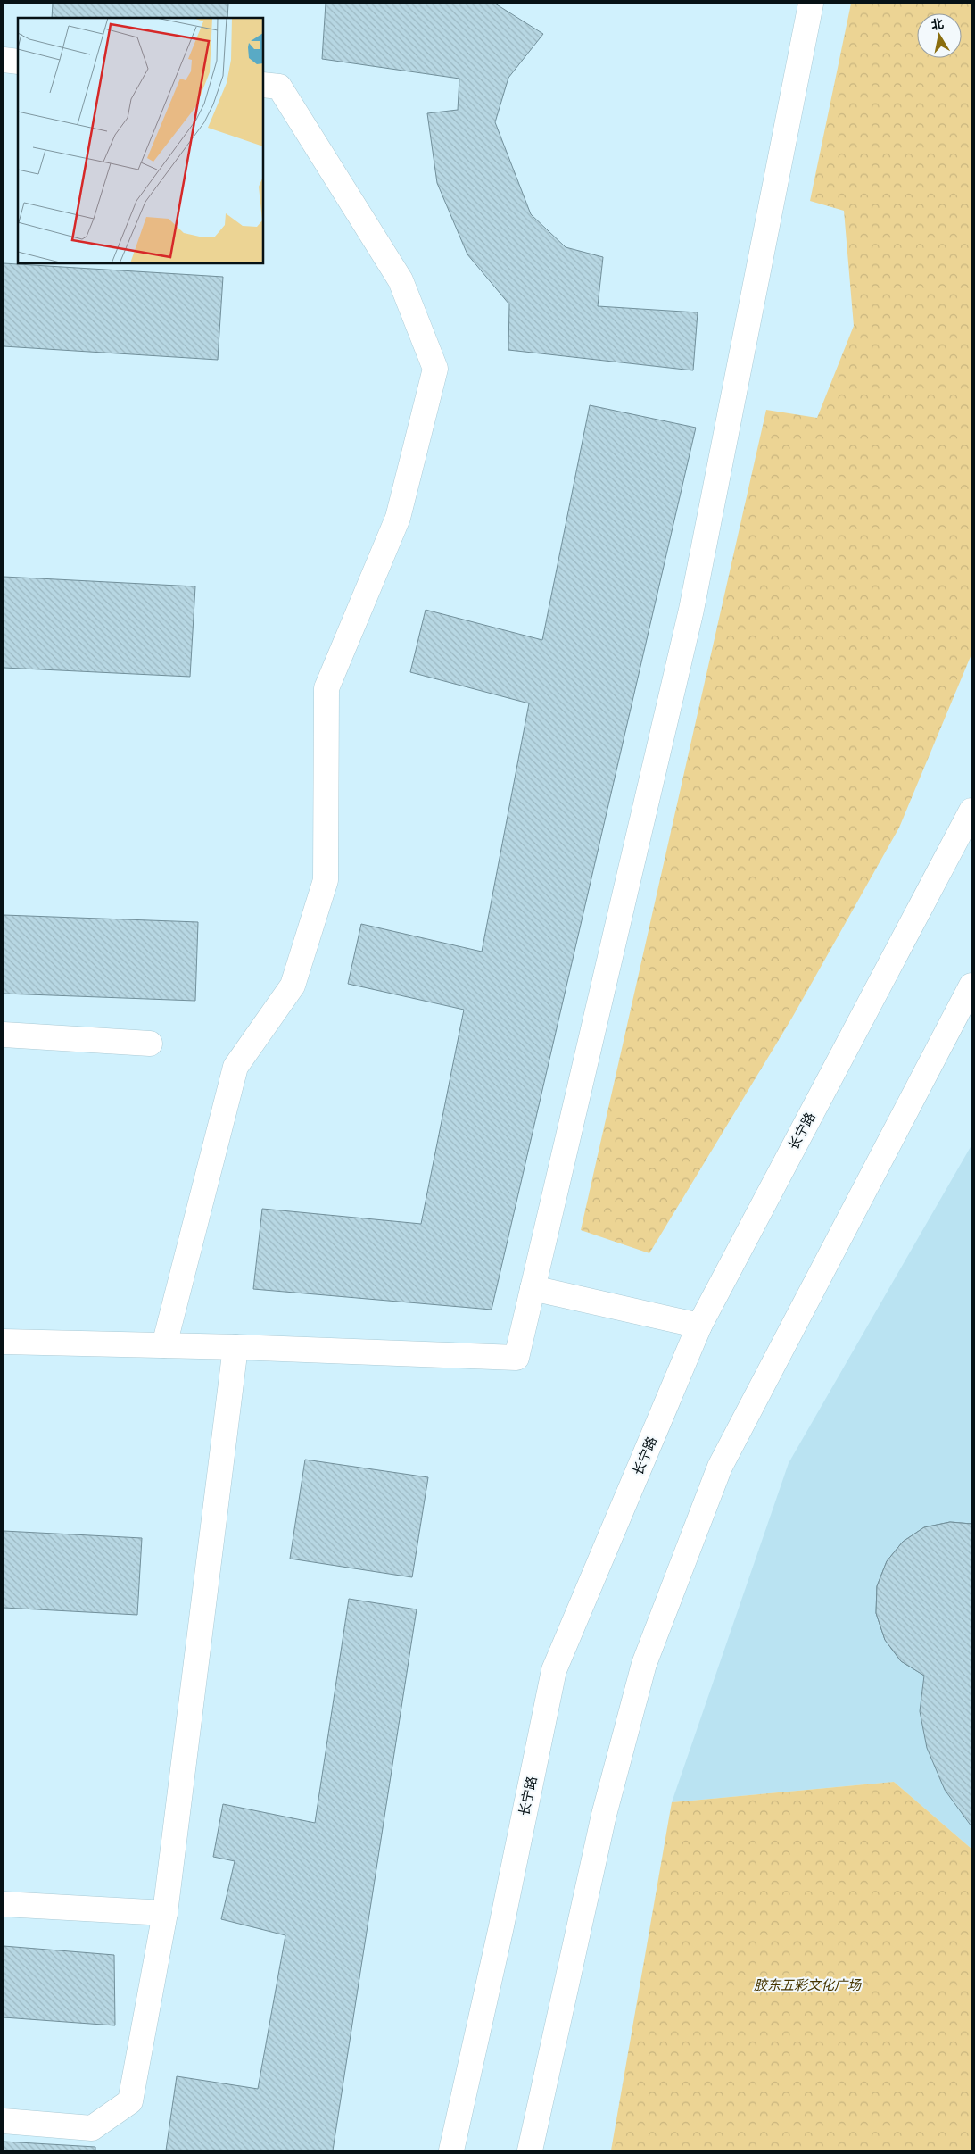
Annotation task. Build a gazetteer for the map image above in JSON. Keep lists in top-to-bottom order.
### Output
{
  "streets": {
    "street": ["长宁路"]
  },
  "parks": ["胶东五彩文化广场"],
  "north": "top"
}
